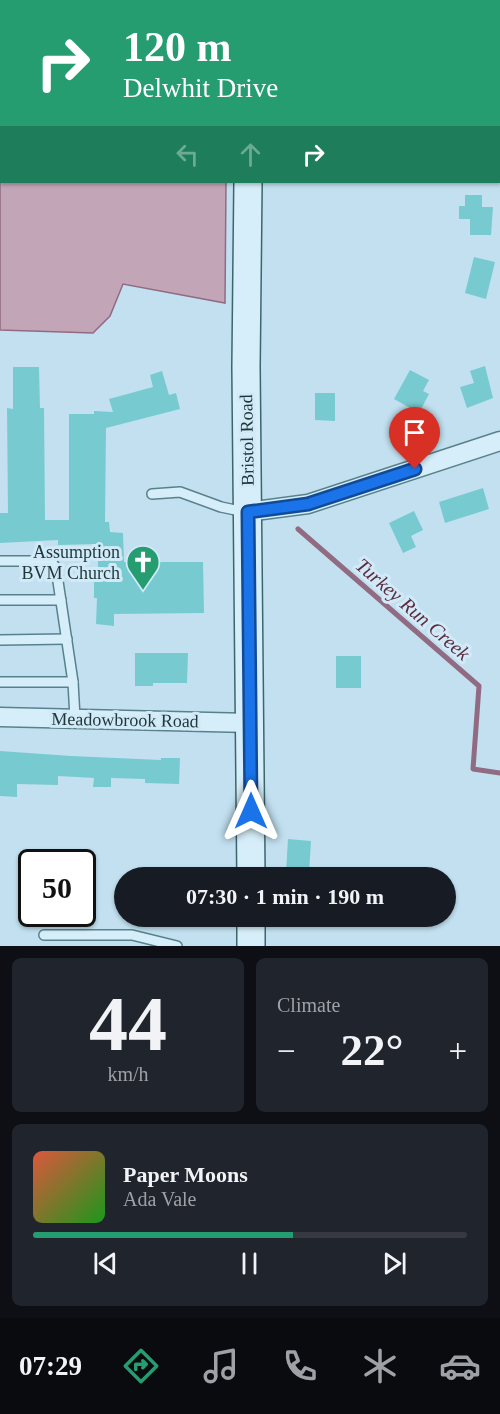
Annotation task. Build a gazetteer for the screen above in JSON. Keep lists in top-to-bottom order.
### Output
{
  "streets": {
    "main road": ["Bristol Road"],
    "street": ["Meadowbrook Road"]
  },
  "crossings": [
    ["Bristol Road", "Meadowbrook Road"]
  ],
  "water": ["Turkey Run Creek"],
  "places": {
    "church": ["Assumption BVM Church"]
  },
  "page": {
    "turn": ["120 m", "Delwhit Drive"],
    "limit": "50",
    "trip": "07:30 · 1 min · 190 m",
    "tile": [
      ["44", "km/h"],
      "Climate"
    ],
    "heat": ["−", "22°", "+"],
    "song": ["Paper Moons", "Ada Vale"],
    "tabs": "07:29"
  }
}
